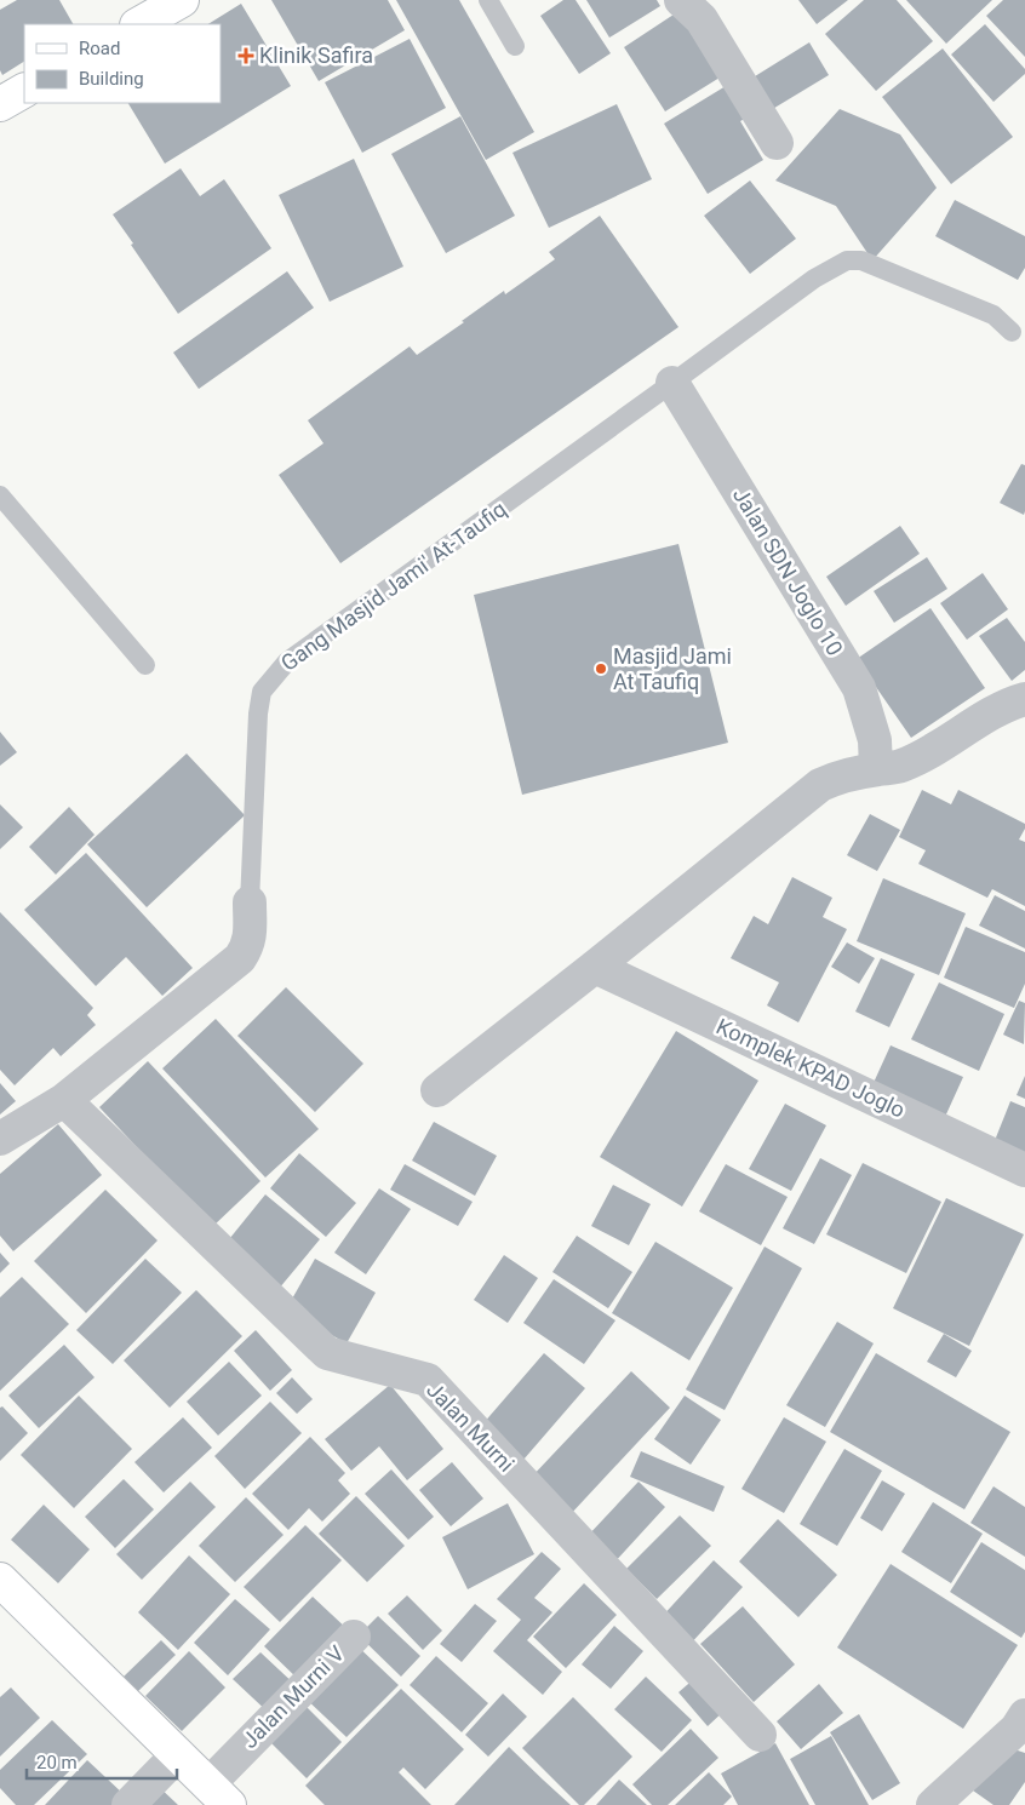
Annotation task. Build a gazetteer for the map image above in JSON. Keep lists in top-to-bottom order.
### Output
{
  "streets": {
    "street": [
      "Jalan SDN Joglo 10",
      "Gang Masjid Jami' At-Taufiq",
      "Komplek KPAD Joglo",
      "Jalan Murni",
      "Jalan Murni V"
    ]
  },
  "crossings": [
    ["Jalan SDN Joglo 10", "Gang Masjid Jami' At-Taufiq"],
    ["Gang Masjid Jami' At-Taufiq", "Jalan Murni"]
  ],
  "places": {
    "health": ["Klinik Safira"],
    "other": ["Masjid Jami At Taufiq"]
  },
  "legend": ["Road", "Building"],
  "scale_bar": "20 m"
}
